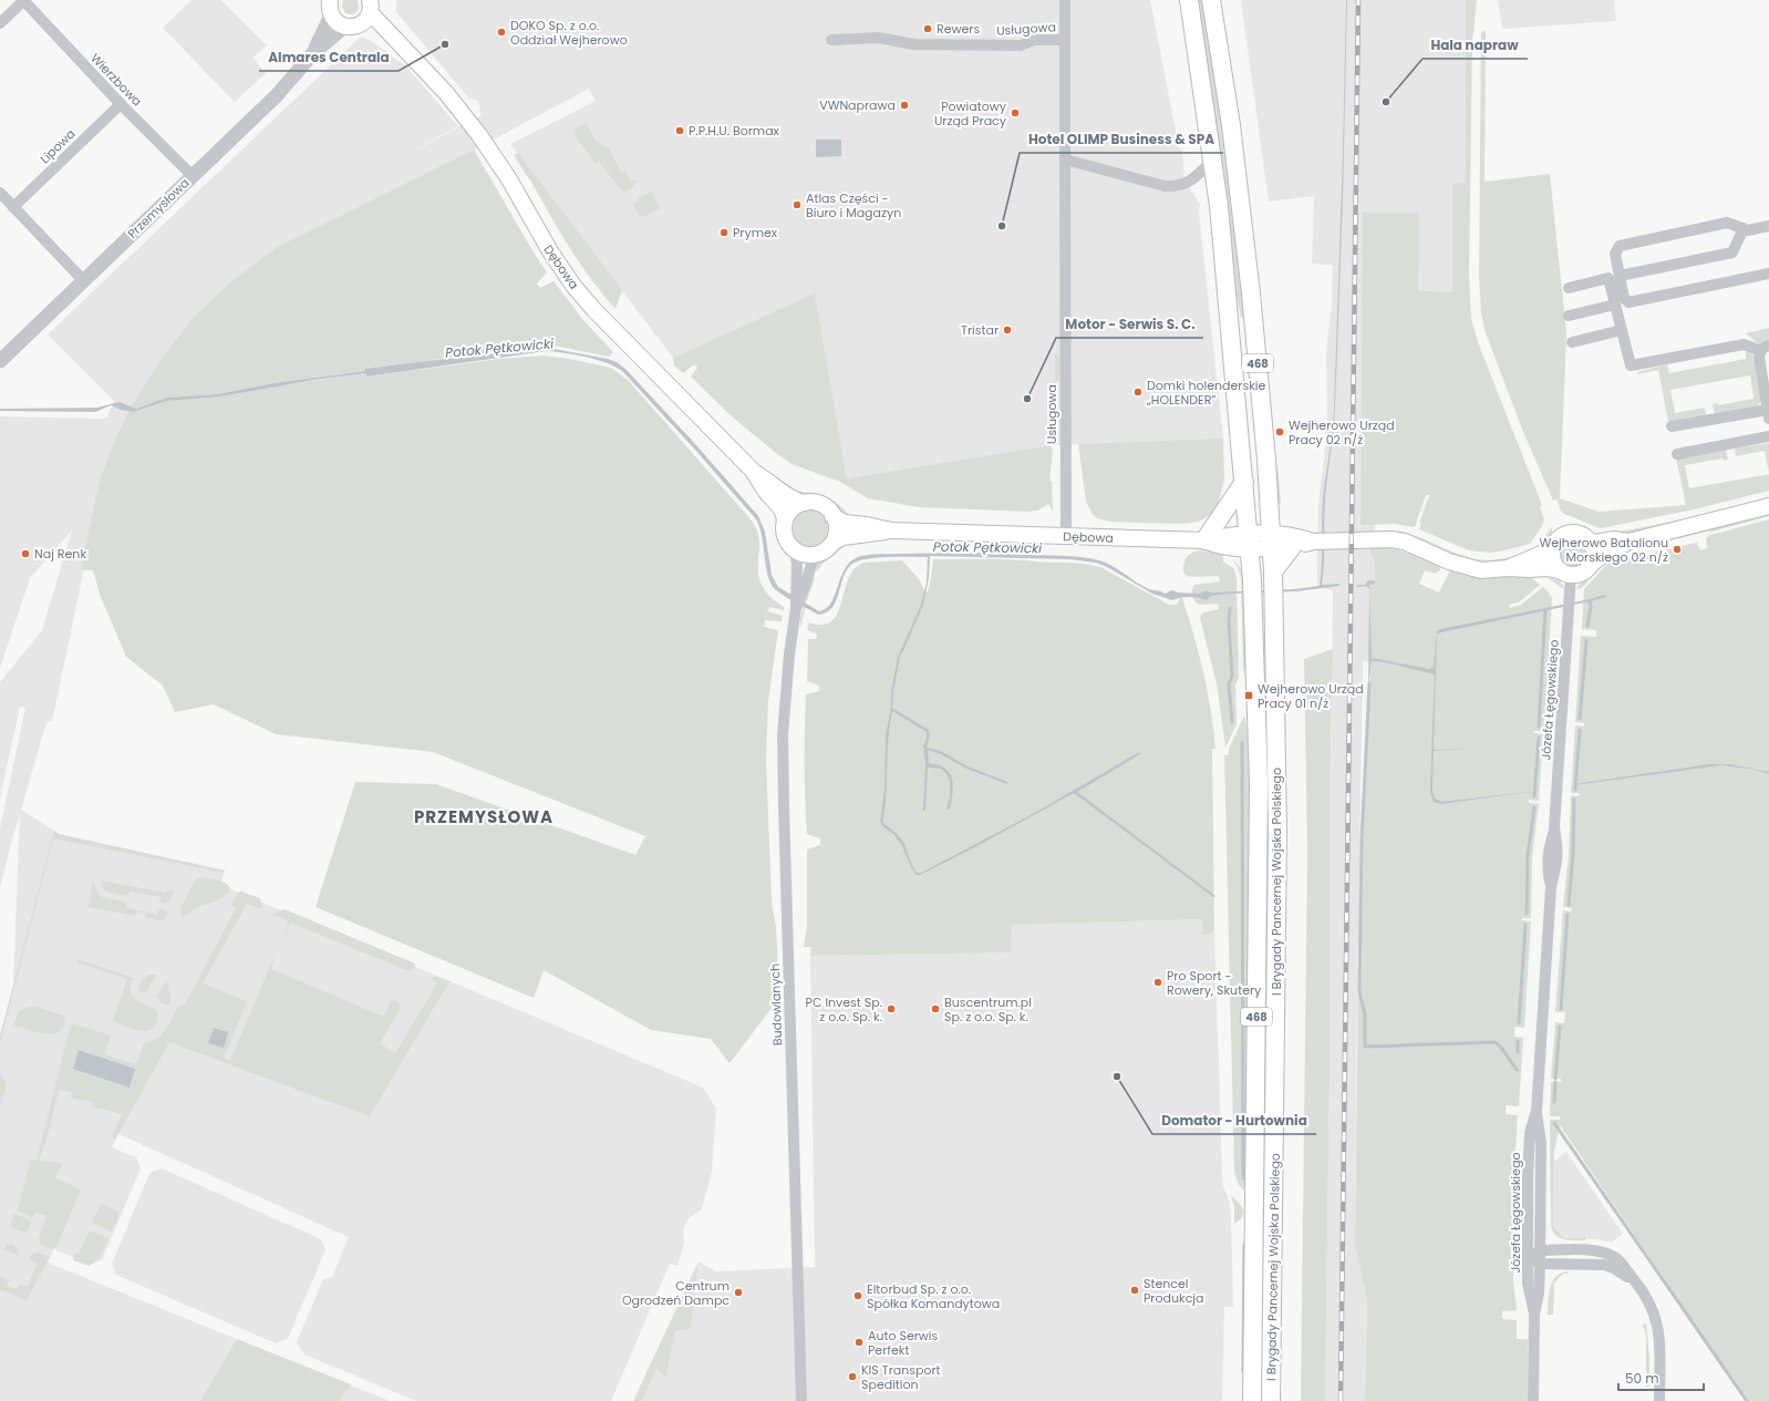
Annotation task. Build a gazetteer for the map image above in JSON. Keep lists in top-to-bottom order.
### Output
{
  "streets": {
    "main road": ["Dębowa", "468", "I Brygady Pancernej Wojska Polskiego"],
    "street": [
      "Usługowa",
      "Wierzbowa",
      "Lipowa",
      "Przemysłowa",
      "Józefa Łęgowskiego",
      "Budowlanych"
    ]
  },
  "crossings": [
    ["Usługowa", "Dębowa"],
    ["Wierzbowa", "Lipowa"],
    ["Wierzbowa", "Przemysłowa"],
    ["Przemysłowa", "Dębowa"],
    ["Dębowa", "I Brygady Pancernej Wojska Polskiego"],
    ["Dębowa", "Budowlanych"]
  ],
  "districts": ["PRZEMYSŁOWA"],
  "water": ["Potok Pętkowicki"],
  "places": {
    "other": [
      "Rewers",
      "DOKO Sp. z o.o. Oddział Wejherowo",
      "Almares Centrala",
      "Hala napraw",
      "VWNaprawa",
      "Powiatowy Urząd Pracy",
      "P.P.H.U. Bormax",
      "Atlas Części - Biuro i Magazyn",
      "Hotel OLIMP Business & SPA",
      "Prymex",
      "Tristar",
      "Domki holenderskie „HOLENDER”",
      "Motor - Serwis S. C.",
      "Wejherowo Urząd Pracy 02 n/ż",
      "Wejherowo Batalionu Morskiego 02 n/ż",
      "Naj Renk",
      "Pro Sport - Rowery, Skutery",
      "PC Invest Sp. z o.o. Sp. k.",
      "Buscentrum.pl Sp. z o.o. Sp. k.",
      "Domator - Hurtownia",
      "Stencel Produkcja",
      "Centrum Ogrodzeń Dampc",
      "Eltorbud Sp. z o.o. Spółka Komandytowa",
      "Auto Serwis Perfekt",
      "KIS Transport Spedition"
    ],
    "transit": ["Wejherowo Urząd Pracy 01 n/ż"]
  },
  "scale_bar": "50 m"
}
